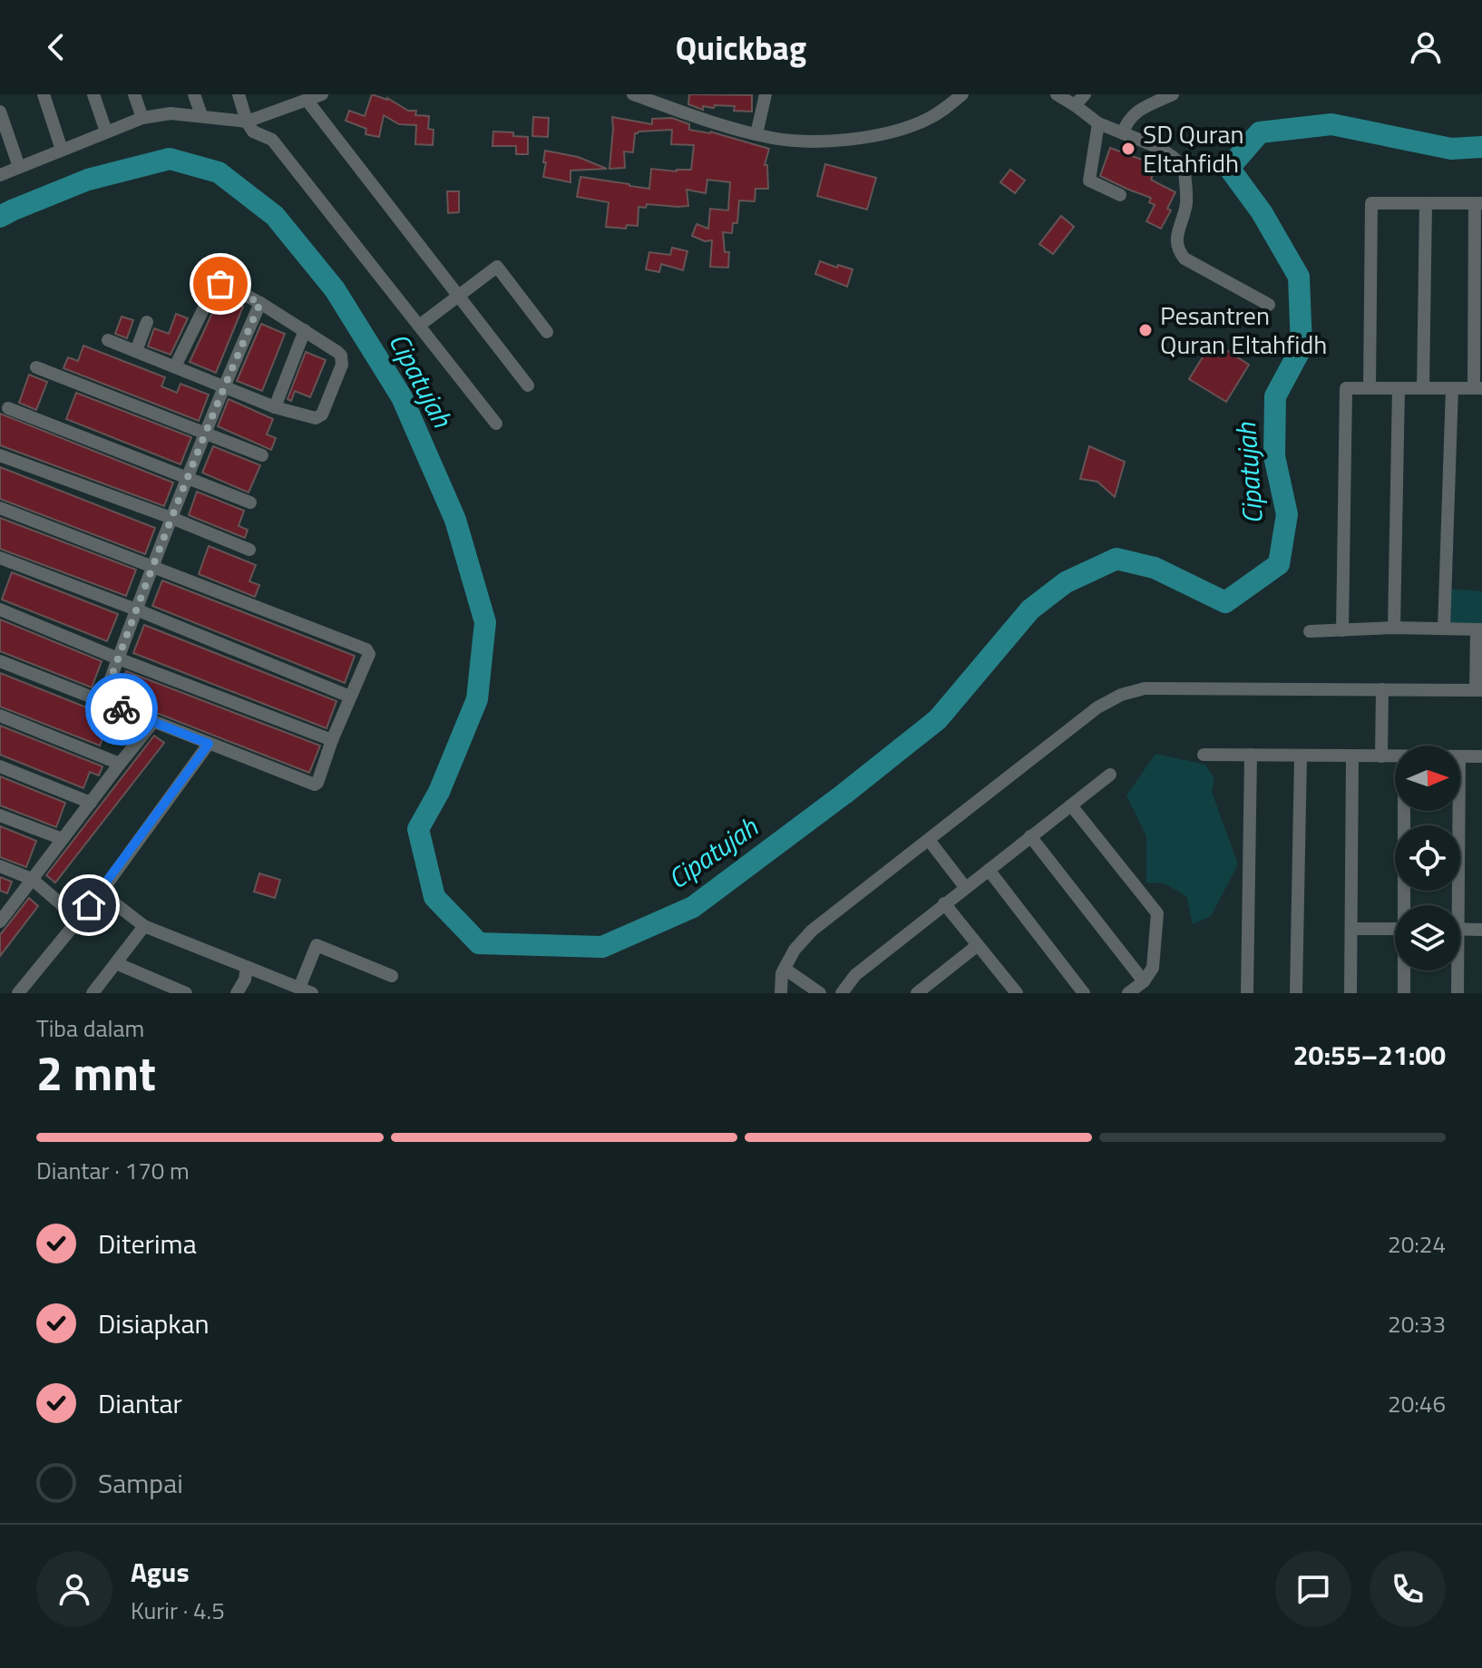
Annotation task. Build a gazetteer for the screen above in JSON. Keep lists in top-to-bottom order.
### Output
{
  "water": ["Cipatujah"],
  "places": ["SD Quran Eltahfidh", "Pesantren Quran Eltahfidh"],
  "north": "right",
  "page": {
    "header": "Quickbag",
    "heading": ["2 mnt", "Tiba dalam", "20:55–21:00"],
    "panel": ["Agus", "Kurir · 4.5"],
    "bar": "Diantar · 170 m",
    "list": [
      ["Diterima", "20:24"],
      ["Disiapkan", "20:33"],
      ["Diantar", "20:46"],
      "Sampai"
    ]
  }
}
